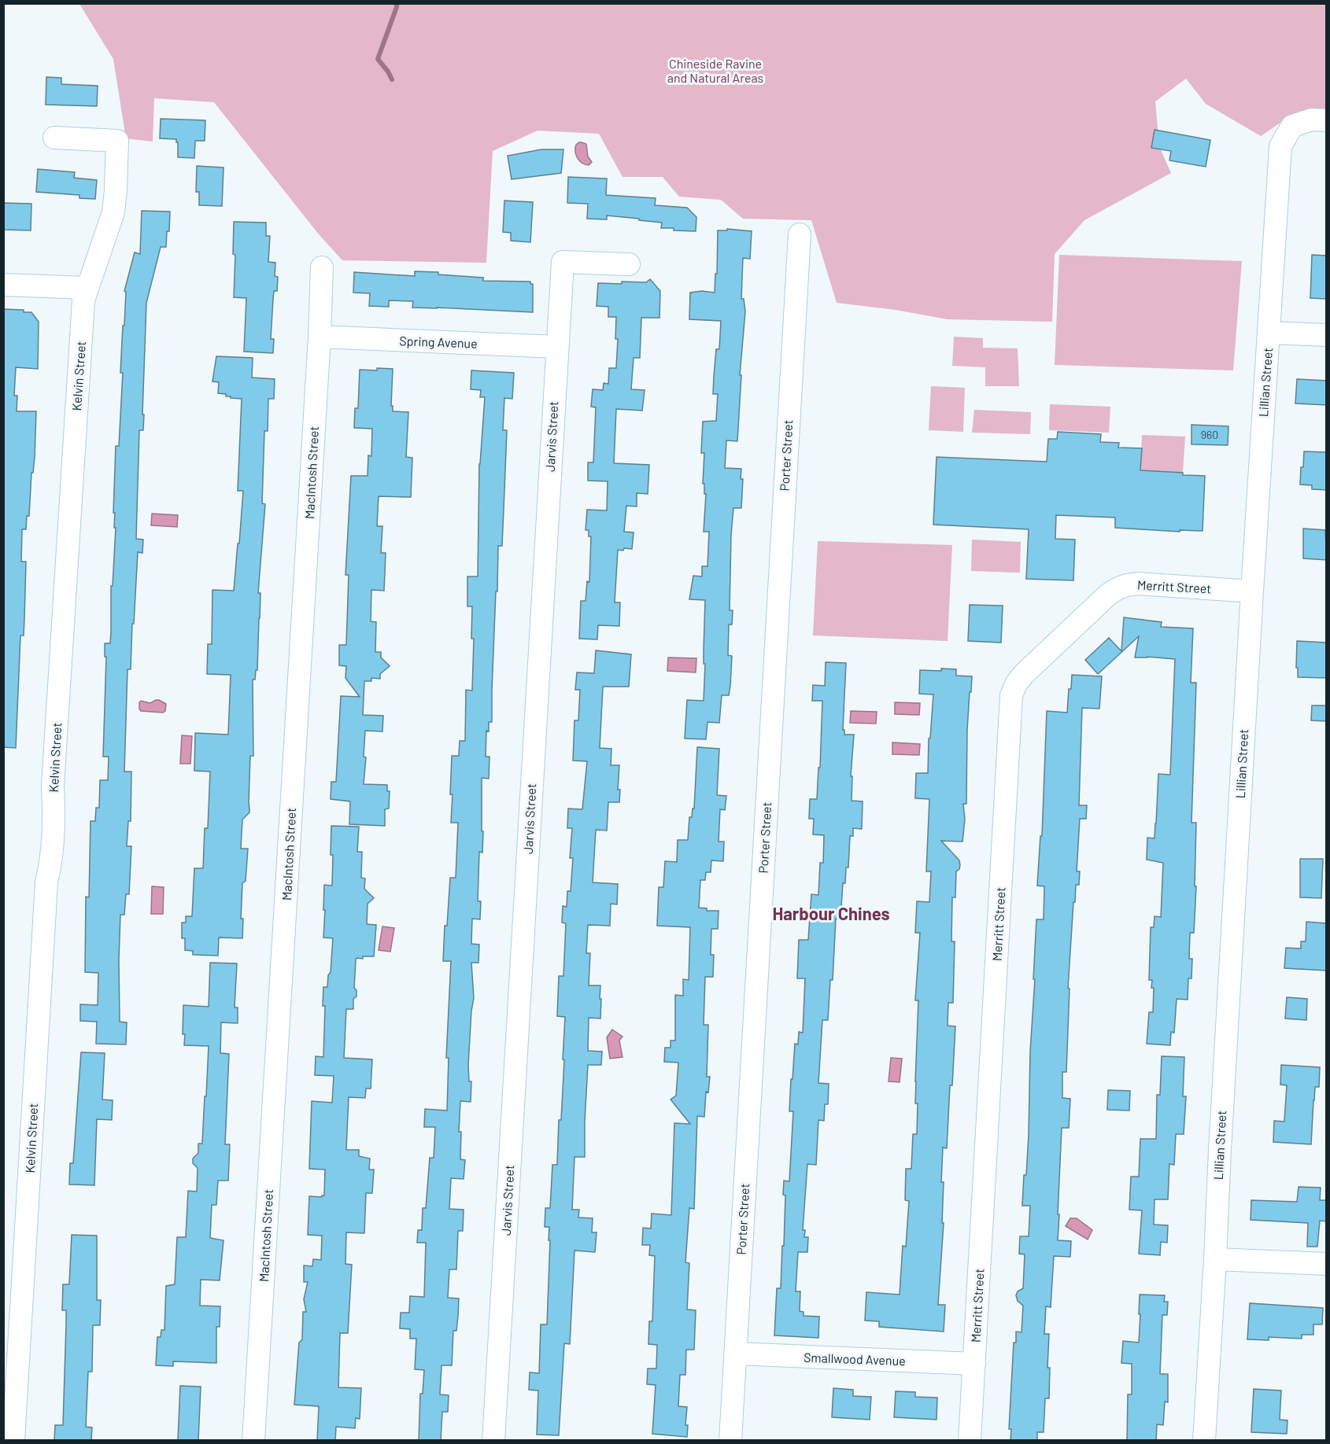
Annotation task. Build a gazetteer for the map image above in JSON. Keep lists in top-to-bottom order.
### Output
{
  "streets": {
    "street": [
      "Spring Avenue",
      "Kelvin Street",
      "Lillian Street",
      "Jarvis Street",
      "Porter Street",
      "MacIntosh Street",
      "Merritt Street",
      "Smallwood Avenue"
    ]
  },
  "crossings": [
    ["Spring Avenue", "Jarvis Street"],
    ["Spring Avenue", "MacIntosh Street"],
    ["Lillian Street", "Merritt Street"],
    ["Porter Street", "Smallwood Avenue"],
    ["Merritt Street", "Smallwood Avenue"]
  ],
  "districts": ["Harbour Chines"],
  "parks": ["Chineside Ravine and Natural Areas"],
  "house_numbers": ["960"]
}
